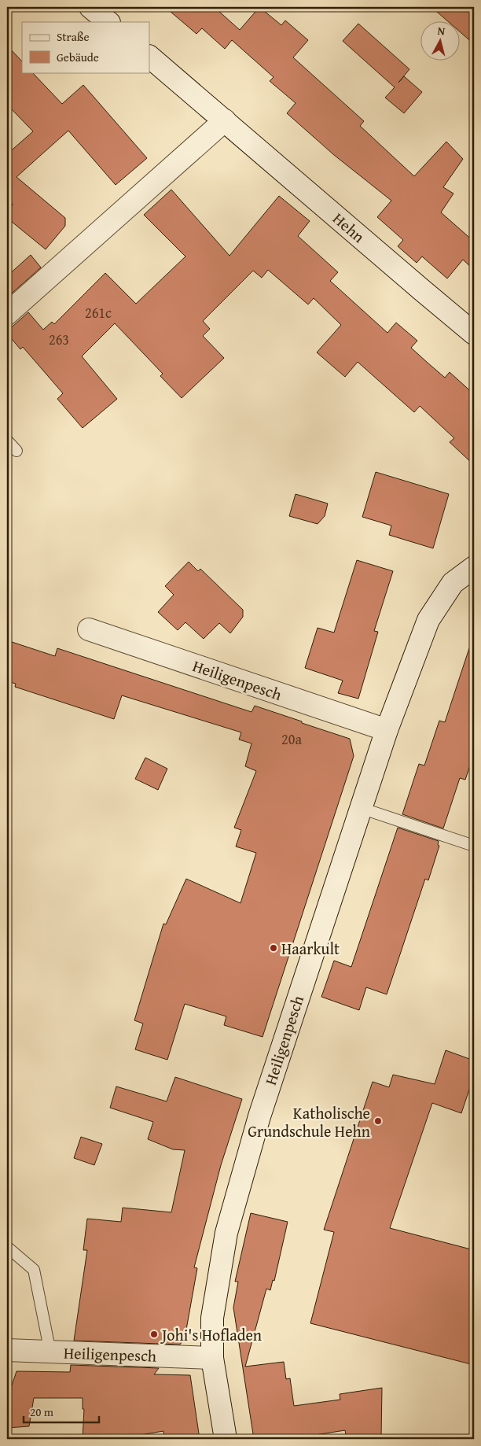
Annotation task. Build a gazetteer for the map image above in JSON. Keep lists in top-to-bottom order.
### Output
{
  "streets": {
    "street": ["Hehn", "Heiligenpesch"]
  },
  "places": ["Haarkult", "Katholische Grundschule Hehn", "Johi's Hofladen"],
  "house_numbers": ["261c", "263", "20a"],
  "legend": ["Straße", "Gebäude"],
  "scale_bar": "20 m",
  "north": "top"
}
